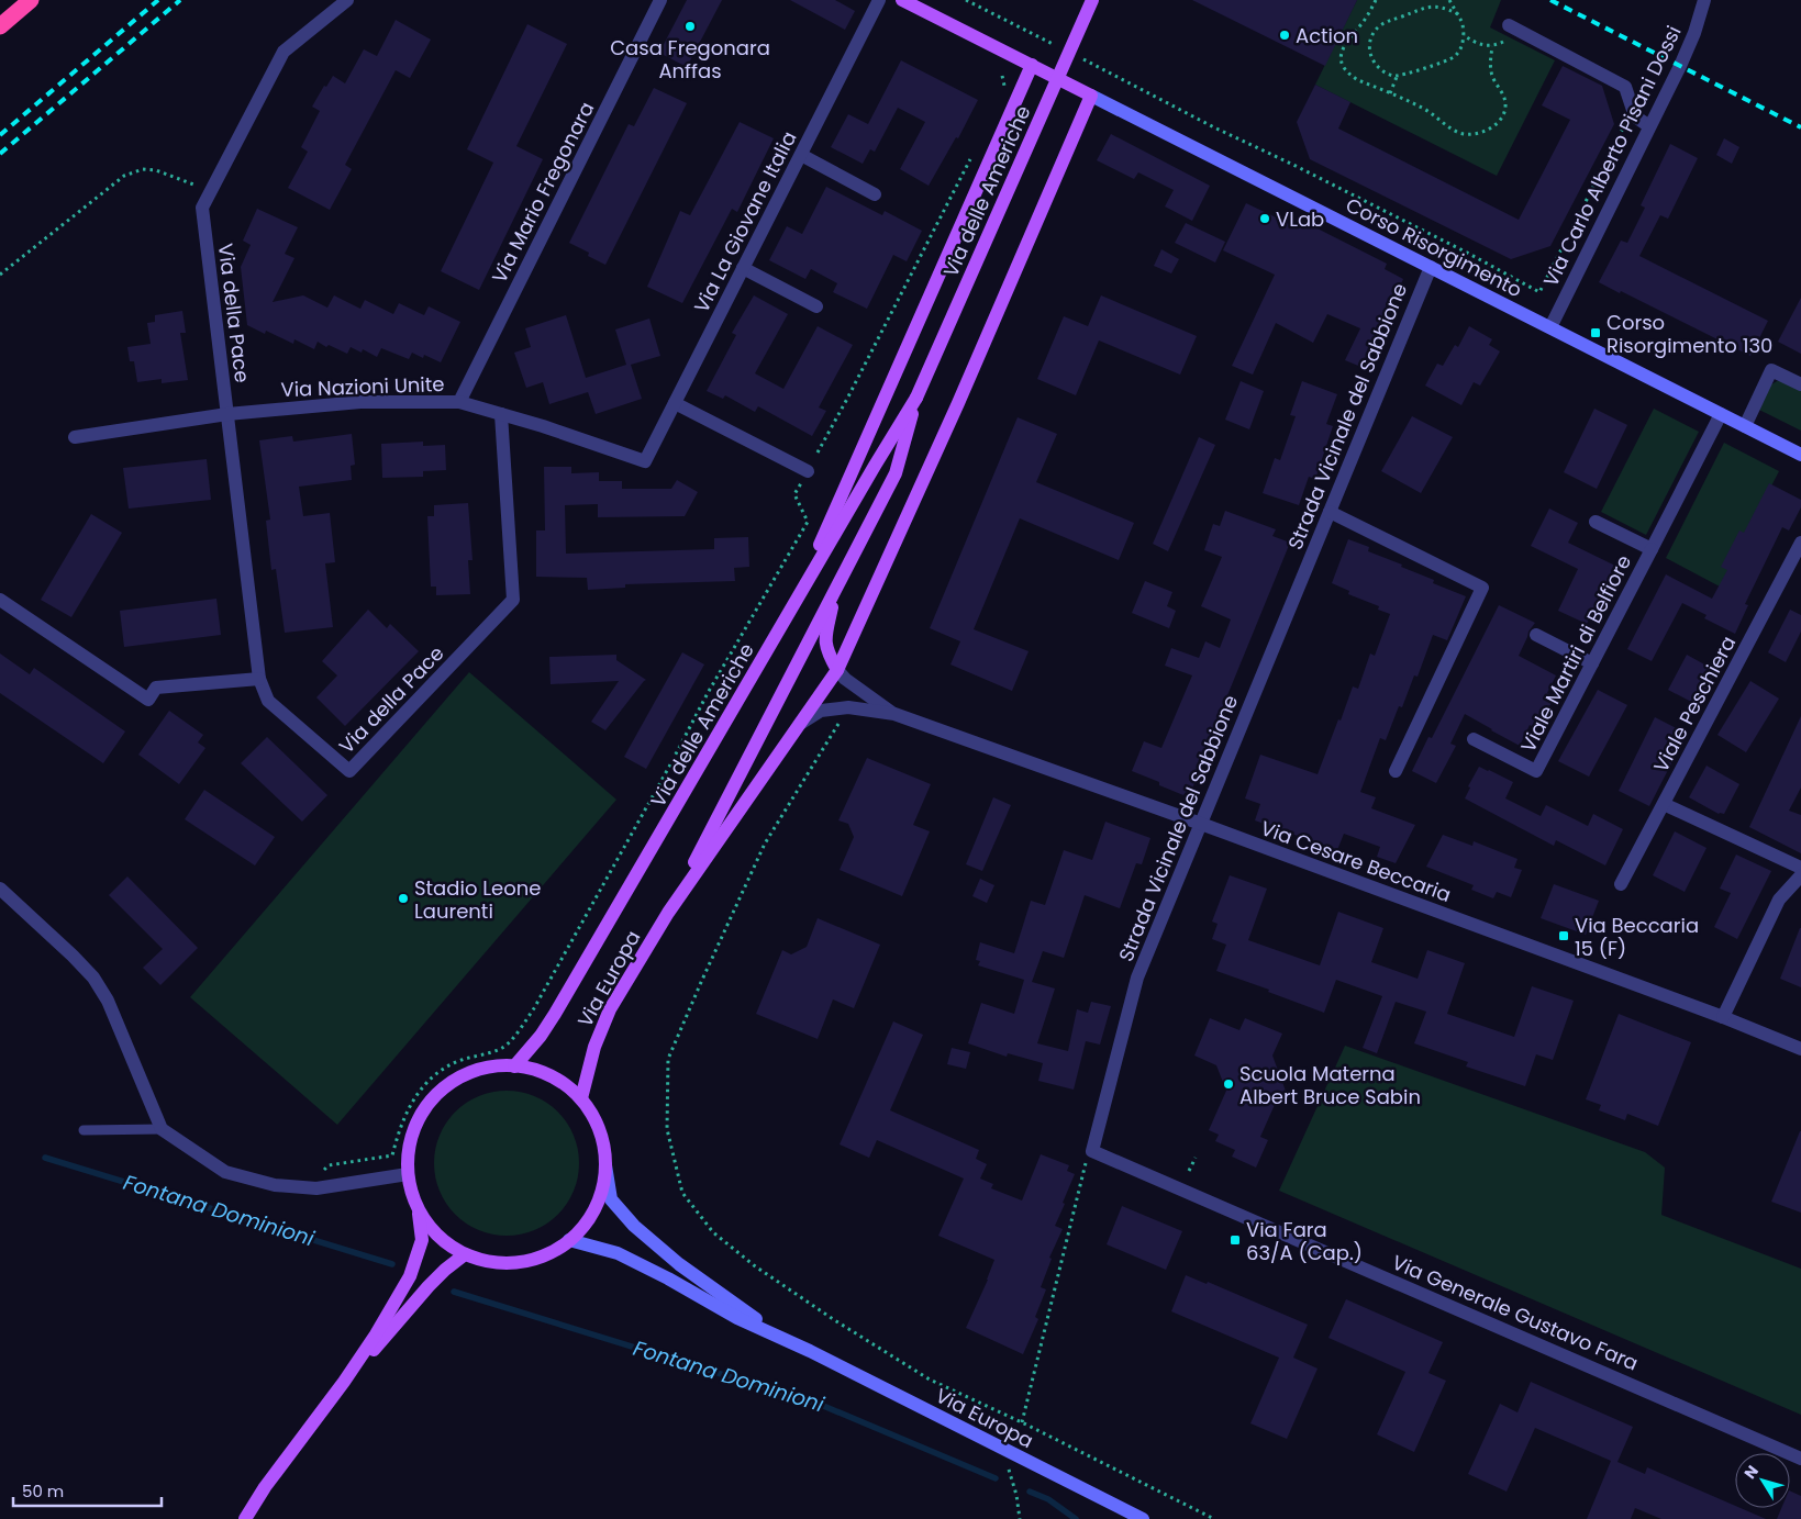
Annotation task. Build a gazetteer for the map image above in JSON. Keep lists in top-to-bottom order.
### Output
{
  "streets": {
    "main road": ["Via delle Americhe", "Corso Risorgimento", "Via Europa"],
    "street": [
      "Via Carlo Alberto Pisani Dossi",
      "Via Mario Fregonara",
      "Via La Giovane Italia",
      "Via della Pace",
      "Via Nazioni Unite",
      "Strada Vicinale del Sabbione",
      "Viale Martiri di Belfiore",
      "Viale Peschiera",
      "Via Cesare Beccaria",
      "Via Generale Gustavo Fara"
    ]
  },
  "crossings": [
    ["Via Carlo Alberto Pisani Dossi", "Corso Risorgimento"],
    ["Via delle Americhe", "Via Europa"],
    ["Via Mario Fregonara", "Via Nazioni Unite"],
    ["Via La Giovane Italia", "Via Nazioni Unite"],
    ["Corso Risorgimento", "Strada Vicinale del Sabbione"],
    ["Corso Risorgimento", "Viale Martiri di Belfiore"],
    ["Via della Pace", "Via Nazioni Unite"],
    ["Strada Vicinale del Sabbione", "Via Cesare Beccaria"],
    ["Strada Vicinale del Sabbione", "Via Generale Gustavo Fara"]
  ],
  "water": ["Fontana Dominioni"],
  "places": {
    "other": [
      "Casa Fregonara Anffas",
      "Action",
      "VLab",
      "Stadio Leone Laurenti",
      "Scuola Materna Albert Bruce Sabin"
    ],
    "transit": ["Corso Risorgimento 130", "Via Beccaria 15 (F)", "Via Fara 63/A (Cap.)"]
  },
  "scale_bar": "50 m",
  "north": "top left"
}
